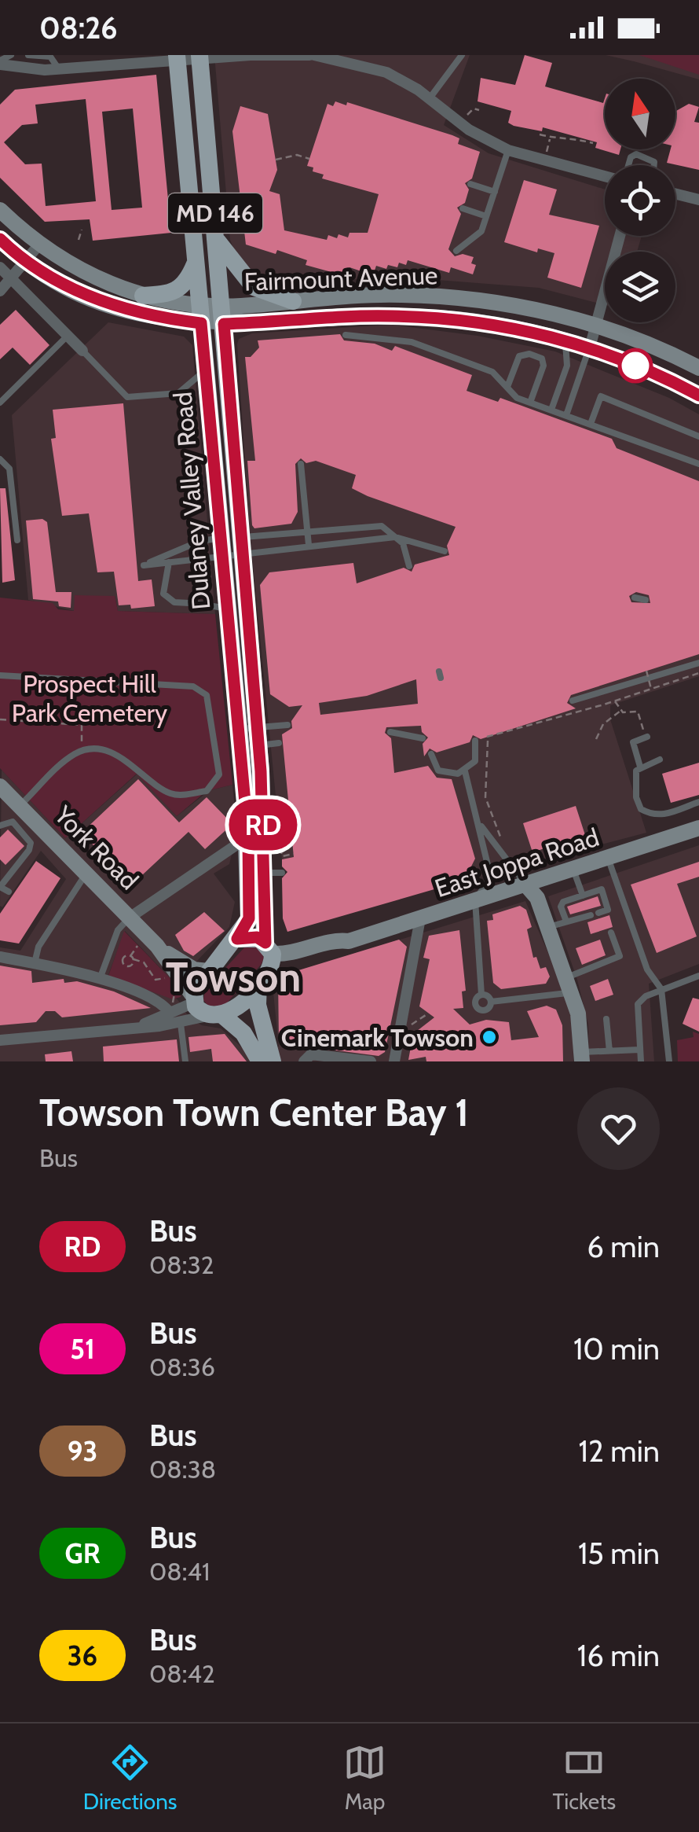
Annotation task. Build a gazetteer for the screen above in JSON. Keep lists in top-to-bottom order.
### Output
{
  "streets": {
    "main road": [
      "MD 146",
      "Fairmount Avenue",
      "Dulaney Valley Road",
      "York Road",
      "East Joppa Road"
    ]
  },
  "crossings": [
    ["Fairmount Avenue", "Dulaney Valley Road"],
    ["Dulaney Valley Road", "East Joppa Road"]
  ],
  "districts": ["Towson"],
  "parks": ["Prospect Hill Park Cemetery"],
  "places": ["Cinemark Towson"],
  "lines": ["bus line RD"],
  "north": "top",
  "page": {
    "status": "08:26",
    "on_map": "RD",
    "heading": ["Towson Town Center Bay 1", "Bus"],
    "list": [
      {
        "mark": "RD",
        "name": "Bus",
        "note": "08:32",
        "value": "6 min"
      },
      {
        "mark": "51",
        "name": "Bus",
        "note": "08:36",
        "value": "10 min"
      },
      {
        "mark": "93",
        "name": "Bus",
        "note": "08:38",
        "value": "12 min"
      },
      {
        "mark": "GR",
        "name": "Bus",
        "note": "08:41",
        "value": "15 min"
      },
      {
        "mark": "36",
        "name": "Bus",
        "note": "08:42",
        "value": "16 min"
      }
    ],
    "tabs": ["Directions", "Map", "Tickets"]
  }
}
